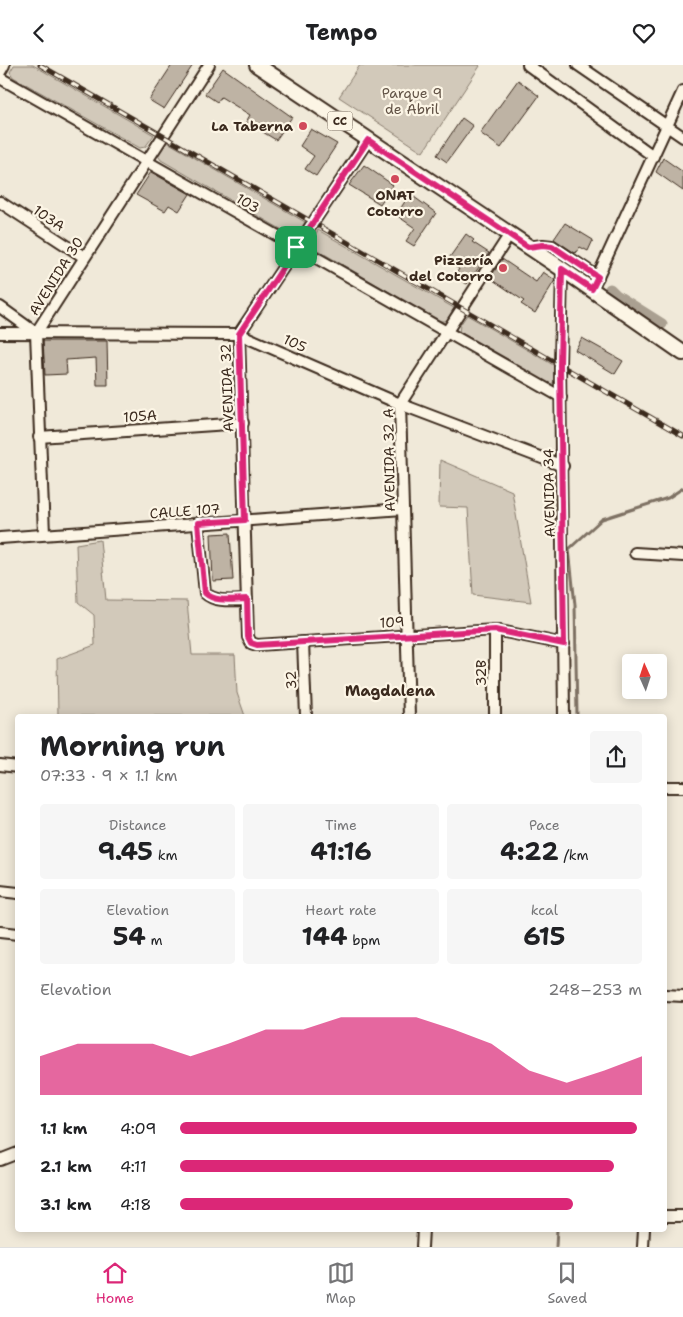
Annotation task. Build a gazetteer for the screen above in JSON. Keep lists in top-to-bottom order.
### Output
{
  "streets": {
    "main road": ["CC"],
    "street": [
      "103",
      "103A",
      "AVENIDA 30",
      "105",
      "AVENIDA 32",
      "105A",
      "AVENIDA 32 A",
      "AVENIDA 34",
      "CALLE 107",
      "109",
      "32B",
      "32"
    ]
  },
  "crossings": [
    ["CC", "AVENIDA 32"],
    ["CC", "AVENIDA 32 A"],
    ["CC", "AVENIDA 34"],
    ["103", "AVENIDA 30"],
    ["103", "AVENIDA 32"],
    ["103", "AVENIDA 32 A"],
    ["103", "AVENIDA 34"],
    ["103A", "AVENIDA 30"],
    ["AVENIDA 30", "105"],
    ["AVENIDA 30", "105A"],
    ["AVENIDA 30", "CALLE 107"],
    ["105", "AVENIDA 32"],
    ["105", "AVENIDA 32 A"],
    ["105", "AVENIDA 34"],
    ["AVENIDA 32", "105A"],
    ["AVENIDA 32", "CALLE 107"],
    ["AVENIDA 32", "109"],
    ["AVENIDA 32 A", "CALLE 107"],
    ["AVENIDA 32 A", "109"],
    ["AVENIDA 34", "109"],
    ["109", "32B"],
    ["109", "32"]
  ],
  "districts": ["Magdalena"],
  "parks": ["Parque 9 de Abril"],
  "places": ["La Taberna", "ONAT Cotorro", "Pizzería del Cotorro"],
  "north": "top",
  "page": {
    "header": "Tempo",
    "heading": ["Morning run", "07:33 · 9 × 1.1 km"],
    "stats": [
      ["Distance", "9.45 km"],
      ["Time", "41:16"],
      ["Pace", "4:22 /km"],
      ["Elevation", "54 m"],
      ["Heart rate", "144 bpm"],
      ["kcal", "615"]
    ],
    "chart": ["Elevation", "248–253 m"],
    "list": [
      {
        "name": "1.1 km",
        "note": "4:09"
      },
      {
        "name": "2.1 km",
        "note": "4:11"
      },
      {
        "name": "3.1 km",
        "note": "4:18"
      }
    ],
    "tabs": ["Home", "Map", "Saved"]
  }
}
